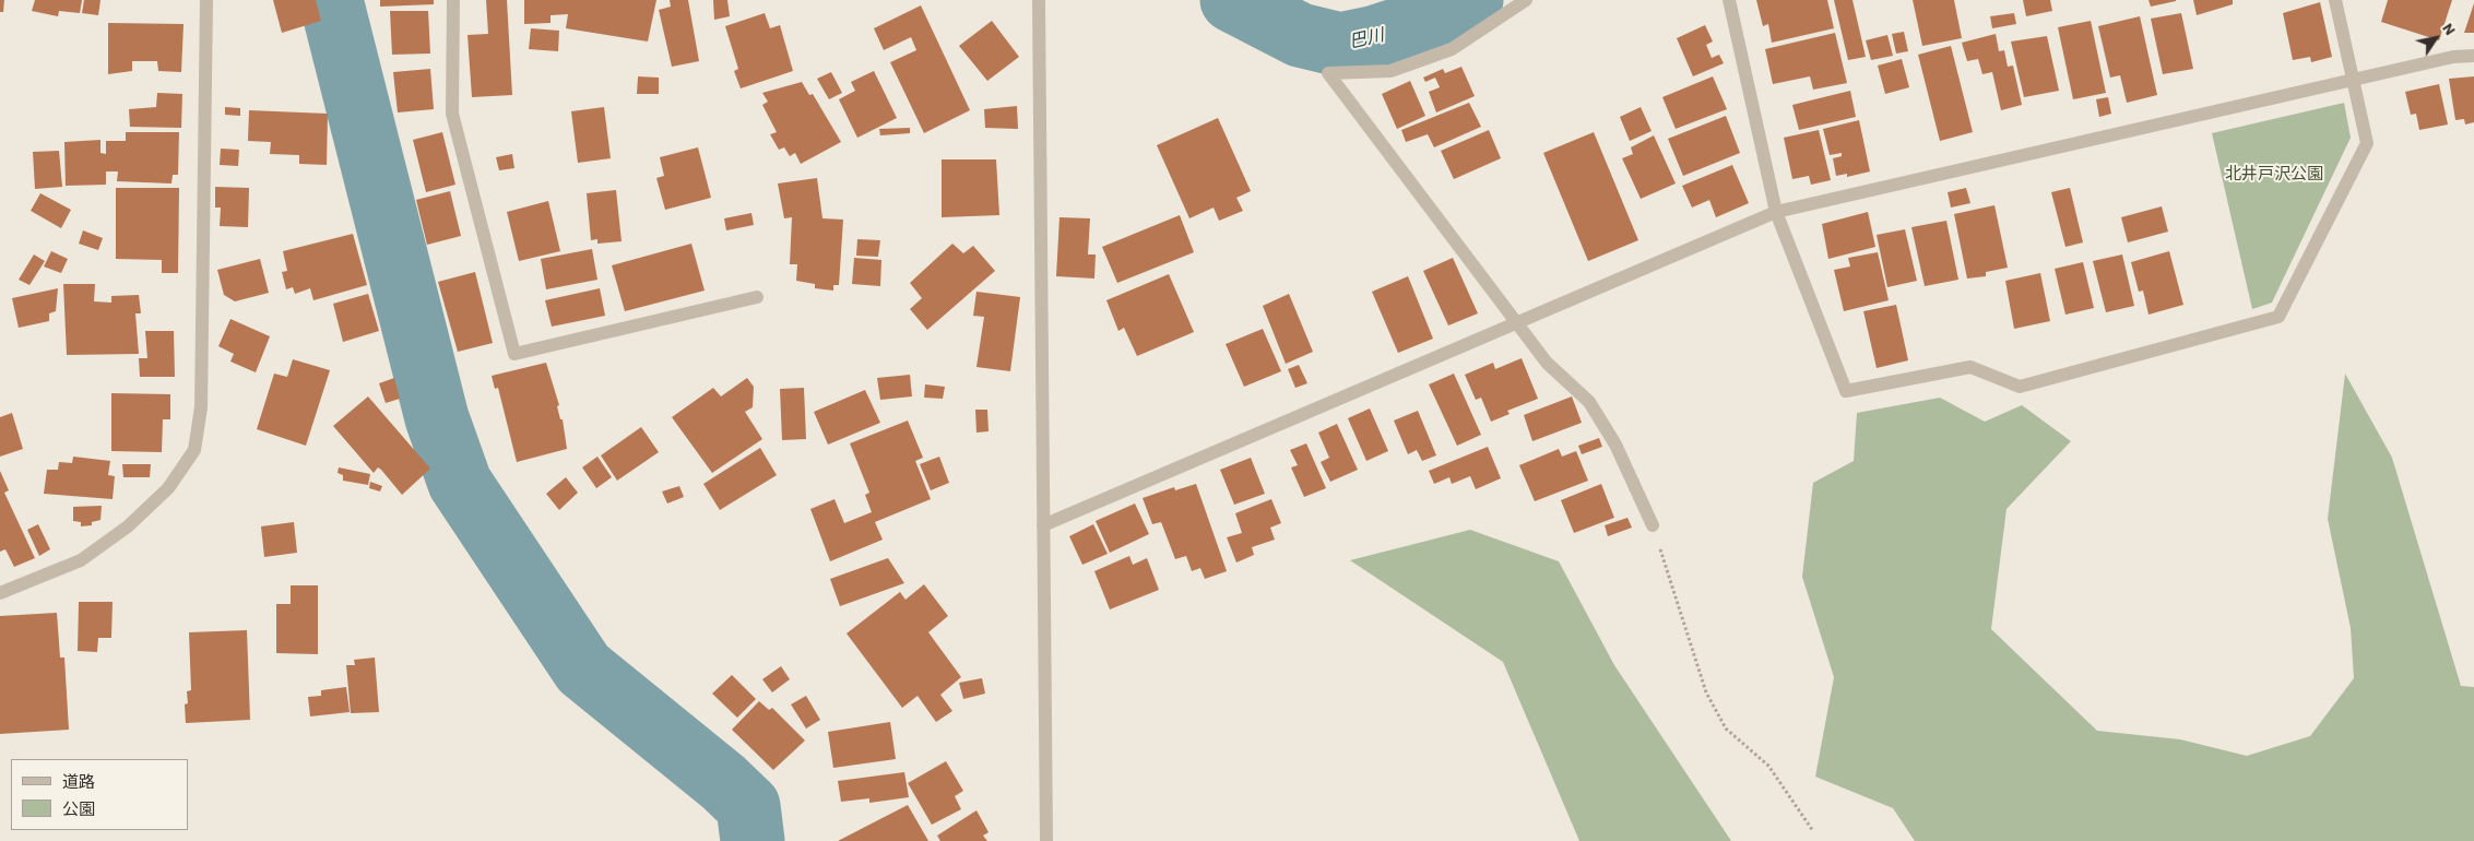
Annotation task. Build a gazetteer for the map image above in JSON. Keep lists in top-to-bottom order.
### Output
{
  "water": ["巴川"],
  "parks": ["北井戸沢公園"],
  "legend": ["道路", "公園"],
  "north": "top right"
}
